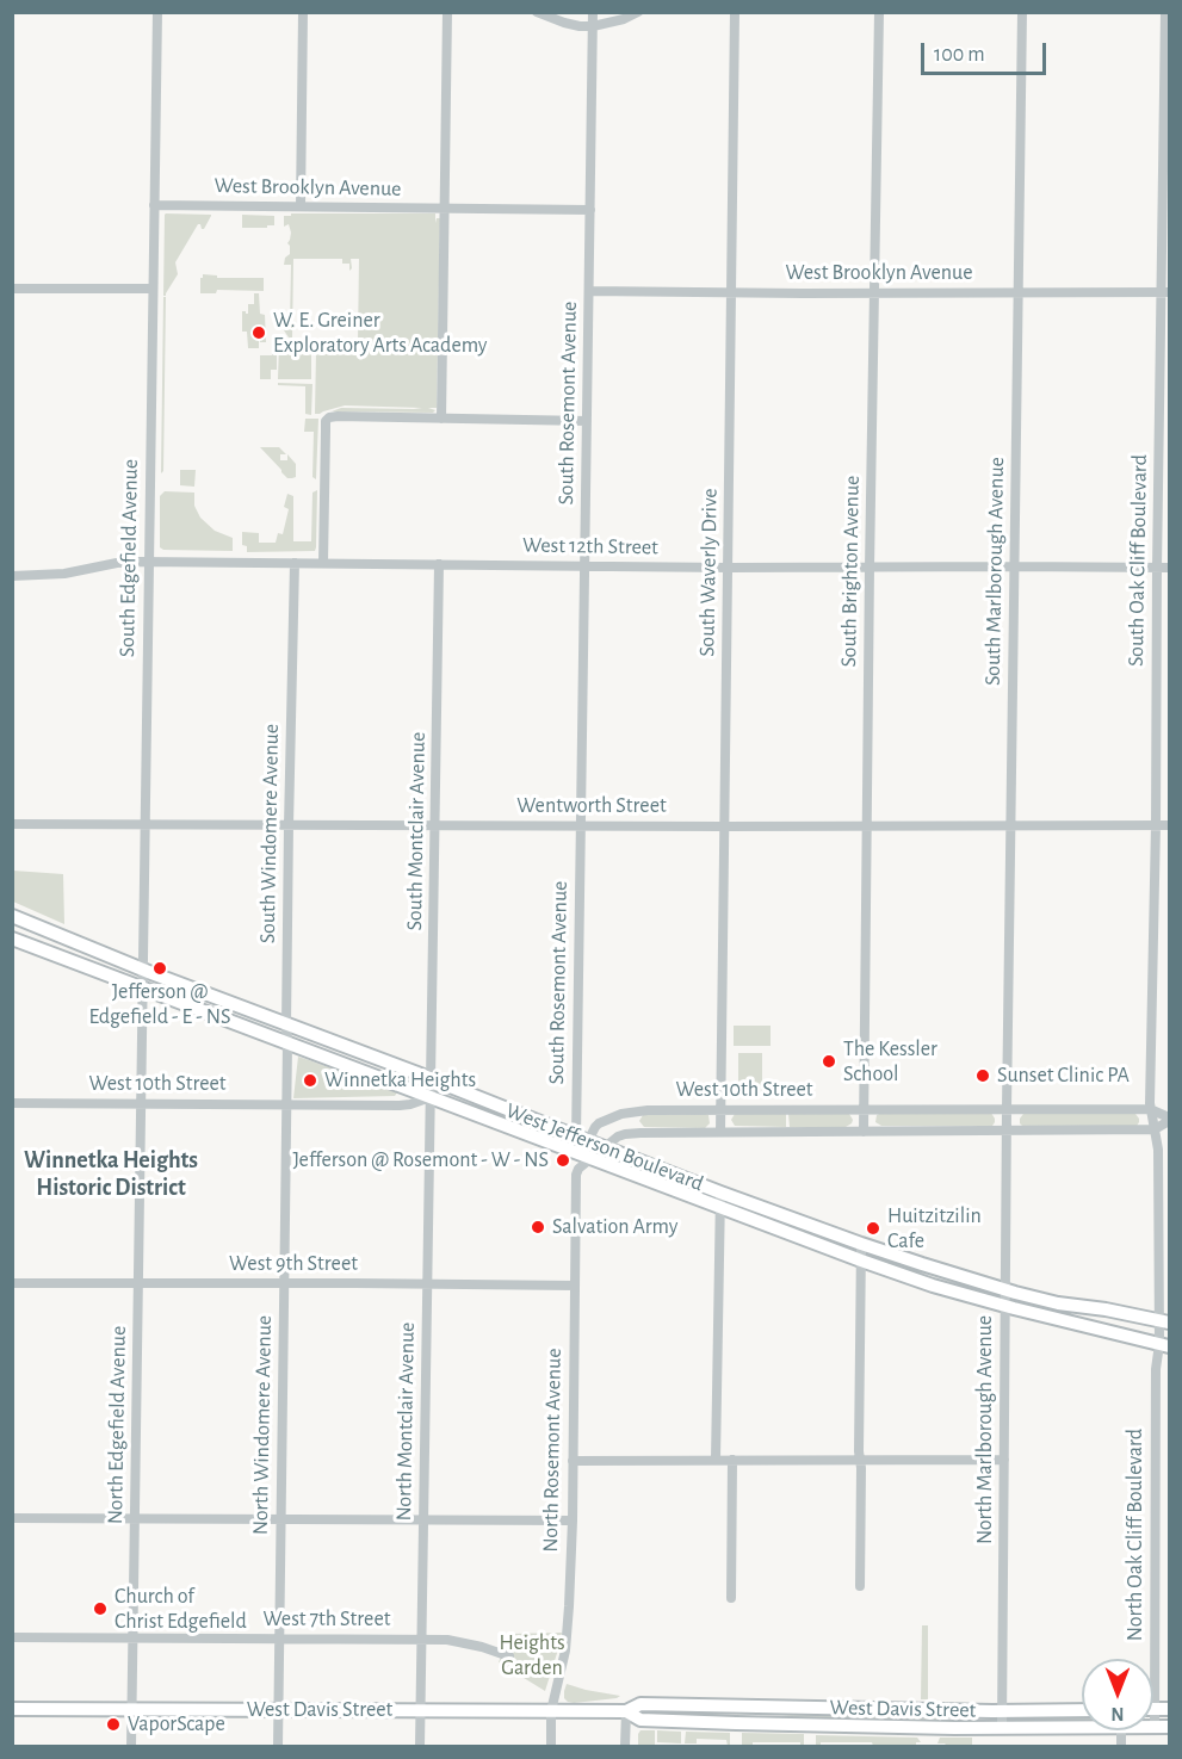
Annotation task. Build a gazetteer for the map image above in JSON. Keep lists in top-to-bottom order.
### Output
{
  "streets": {
    "main road": ["West Jefferson Boulevard", "West Davis Street"],
    "street": [
      "West Brooklyn Avenue",
      "South Rosemont Avenue",
      "West 12th Street",
      "South Edgefield Avenue",
      "South Oak Cliff Boulevard",
      "South Brighton Avenue",
      "South Marlborough Avenue",
      "South Waverly Drive",
      "Wentworth Street",
      "South Montclair Avenue",
      "South Windomere Avenue",
      "West 10th Street",
      "West 9th Street",
      "North Montclair Avenue",
      "North Edgefield Avenue",
      "North Windomere Avenue",
      "North Marlborough Avenue",
      "North Rosemont Avenue",
      "North Oak Cliff Boulevard",
      "West 7th Street"
    ]
  },
  "crossings": [
    ["West Brooklyn Avenue", "South Rosemont Avenue"],
    ["West Brooklyn Avenue", "South Edgefield Avenue"],
    ["West Brooklyn Avenue", "South Oak Cliff Boulevard"],
    ["West Brooklyn Avenue", "South Brighton Avenue"],
    ["West Brooklyn Avenue", "South Marlborough Avenue"],
    ["West Brooklyn Avenue", "South Waverly Drive"],
    ["South Rosemont Avenue", "West 12th Street"],
    ["South Rosemont Avenue", "Wentworth Street"],
    ["South Rosemont Avenue", "West 10th Street"],
    ["South Rosemont Avenue", "West Jefferson Boulevard"],
    ["West 12th Street", "South Edgefield Avenue"],
    ["West 12th Street", "South Oak Cliff Boulevard"],
    ["West 12th Street", "South Brighton Avenue"],
    ["West 12th Street", "South Marlborough Avenue"],
    ["West 12th Street", "South Waverly Drive"],
    ["West 12th Street", "South Montclair Avenue"],
    ["West 12th Street", "South Windomere Avenue"],
    ["South Edgefield Avenue", "Wentworth Street"],
    ["South Edgefield Avenue", "West 10th Street"],
    ["South Edgefield Avenue", "West Jefferson Boulevard"],
    ["South Edgefield Avenue", "North Edgefield Avenue"],
    ["South Oak Cliff Boulevard", "Wentworth Street"],
    ["South Oak Cliff Boulevard", "West 10th Street"],
    ["South Oak Cliff Boulevard", "North Oak Cliff Boulevard"],
    ["South Brighton Avenue", "Wentworth Street"],
    ["South Brighton Avenue", "West 10th Street"],
    ["South Marlborough Avenue", "Wentworth Street"],
    ["South Marlborough Avenue", "West 10th Street"],
    ["South Marlborough Avenue", "North Marlborough Avenue"],
    ["South Waverly Drive", "Wentworth Street"],
    ["South Waverly Drive", "West 10th Street"],
    ["Wentworth Street", "South Montclair Avenue"],
    ["Wentworth Street", "South Windomere Avenue"],
    ["South Montclair Avenue", "West 10th Street"],
    ["South Montclair Avenue", "West Jefferson Boulevard"],
    ["South Montclair Avenue", "North Montclair Avenue"],
    ["South Windomere Avenue", "West 10th Street"],
    ["South Windomere Avenue", "West Jefferson Boulevard"],
    ["South Windomere Avenue", "North Windomere Avenue"],
    ["West 10th Street", "West Jefferson Boulevard"],
    ["West 10th Street", "North Montclair Avenue"],
    ["West 10th Street", "North Edgefield Avenue"],
    ["West 10th Street", "North Windomere Avenue"],
    ["West 10th Street", "North Marlborough Avenue"],
    ["West 10th Street", "North Rosemont Avenue"],
    ["West 10th Street", "North Oak Cliff Boulevard"],
    ["West Jefferson Boulevard", "North Montclair Avenue"],
    ["West Jefferson Boulevard", "North Marlborough Avenue"],
    ["West Jefferson Boulevard", "North Rosemont Avenue"],
    ["West Jefferson Boulevard", "North Oak Cliff Boulevard"],
    ["West 9th Street", "North Montclair Avenue"],
    ["West 9th Street", "North Edgefield Avenue"],
    ["West 9th Street", "North Windomere Avenue"],
    ["West 9th Street", "North Rosemont Avenue"],
    ["North Montclair Avenue", "West 7th Street"],
    ["North Montclair Avenue", "West Davis Street"],
    ["North Edgefield Avenue", "West 7th Street"],
    ["North Edgefield Avenue", "West Davis Street"],
    ["North Windomere Avenue", "West 7th Street"],
    ["North Windomere Avenue", "West Davis Street"],
    ["North Marlborough Avenue", "West Davis Street"],
    ["North Rosemont Avenue", "West Davis Street"],
    ["North Oak Cliff Boulevard", "West Davis Street"]
  ],
  "districts": ["Winnetka Heights Historic District"],
  "parks": ["Heights Garden"],
  "places": [
    "W. E. Greiner Exploratory Arts Academy",
    "Jefferson @ Edgefield - E - NS",
    "The Kessler School",
    "Sunset Clinic PA",
    "Winnetka Heights",
    "Jefferson @ Rosemont - W - NS",
    "Salvation Army",
    "Huitzitzilin Cafe",
    "Church of Christ Edgefield",
    "VaporScape"
  ],
  "scale_bar": "100 m",
  "north": "bottom"
}
